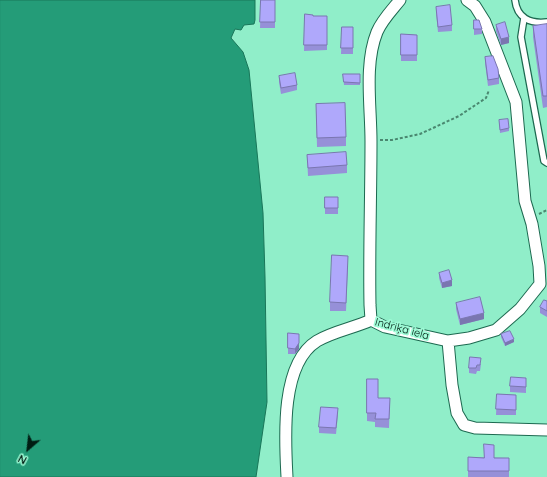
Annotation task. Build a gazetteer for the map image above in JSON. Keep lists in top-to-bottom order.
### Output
{
  "streets": {
    "street": ["Indriķa iela"]
  },
  "north": "bottom left"
}
